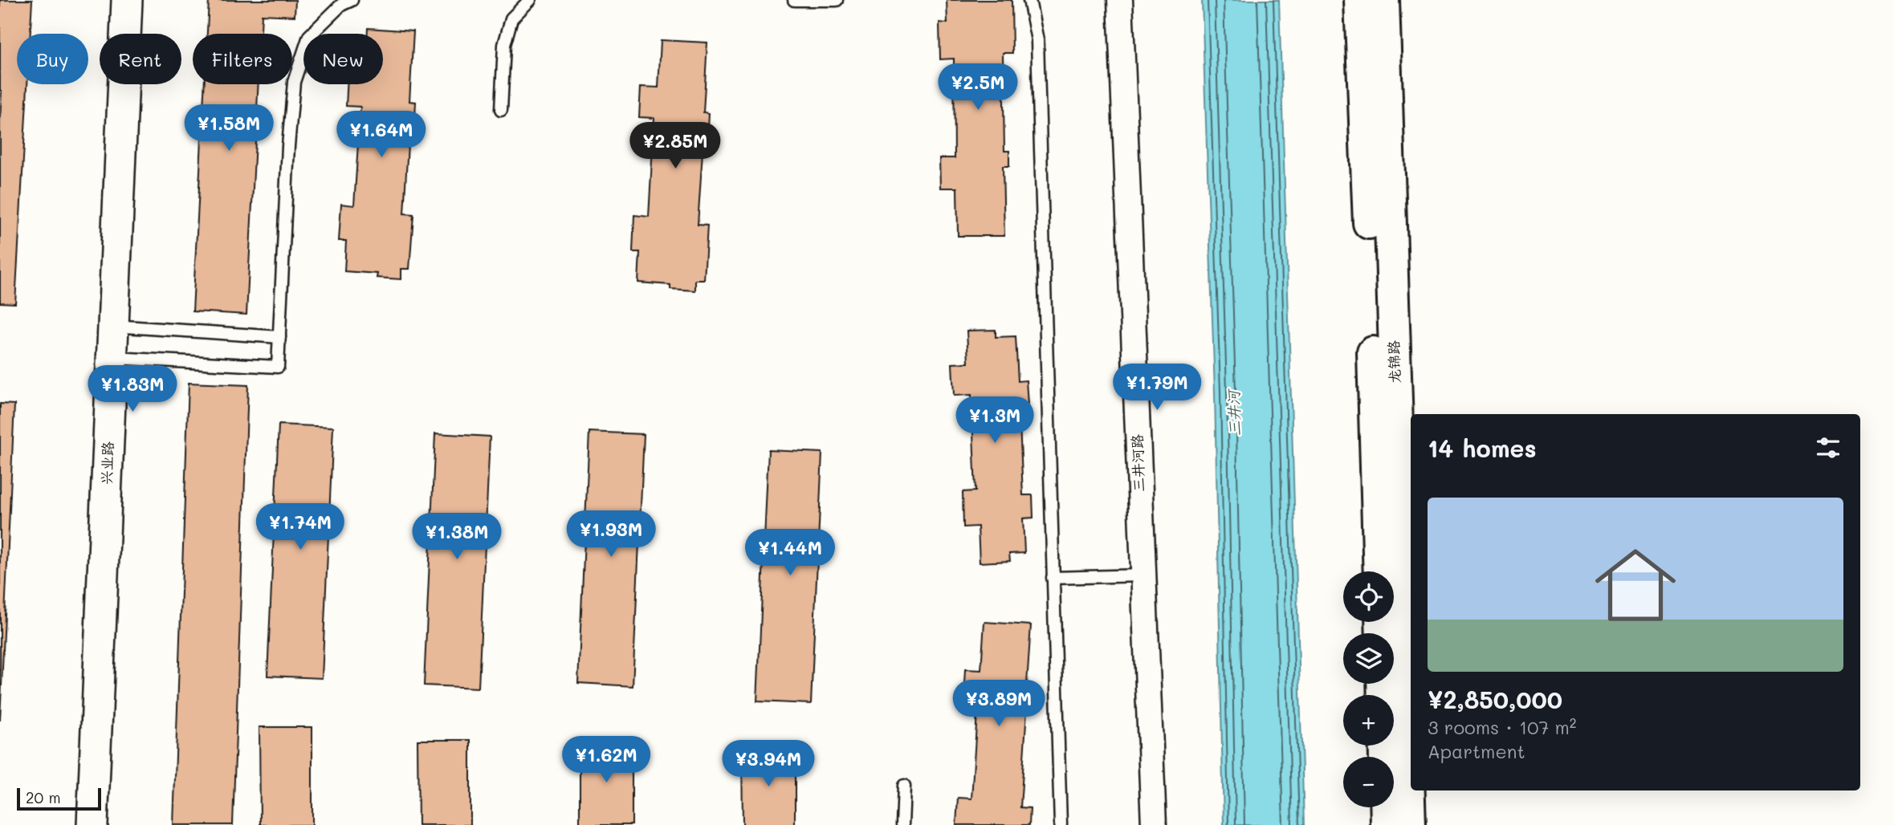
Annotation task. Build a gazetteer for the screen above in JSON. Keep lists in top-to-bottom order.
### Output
{
  "streets": {
    "main road": ["龙锦路"],
    "street": ["兴业路", "三井河路"]
  },
  "water": ["三井河"],
  "scale_bar": "20 m",
  "page": {
    "chip": [
      "Buy",
      "Rent",
      "Filters",
      "New"
    ],
    "price": [
      "¥2.5M",
      "¥1.58M",
      "¥1.64M",
      "¥2.85M",
      "¥1.79M",
      "¥1.83M",
      "¥1.3M",
      "¥1.74M",
      "¥1.93M",
      "¥1.38M",
      "¥1.44M",
      "¥3.89M",
      "¥1.62M",
      "¥3.94M"
    ],
    "heading": "14 homes",
    "list": [
      {
        "name": "¥2,850,000",
        "note": "3 rooms · 107 m² · Apartment"
      }
    ],
    "map_buttons": ["+", "−"],
    "scale": "20 m"
  }
}
